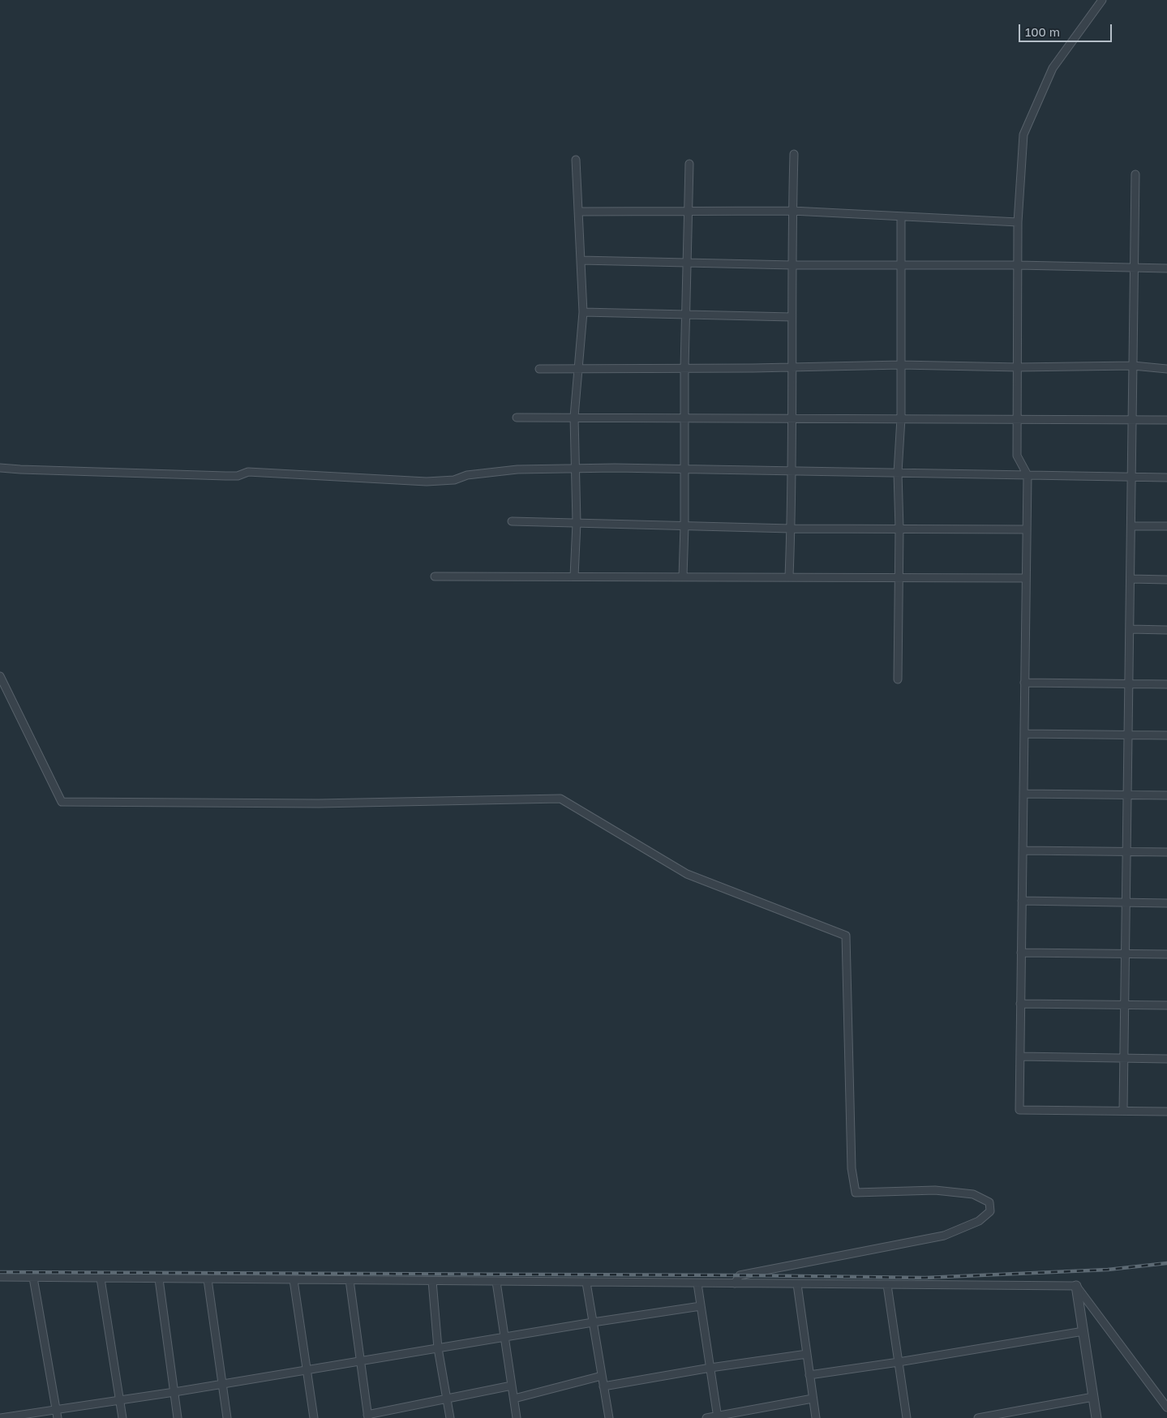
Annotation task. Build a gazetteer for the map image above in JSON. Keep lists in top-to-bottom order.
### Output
{
  "scale_bar": "100 m"
}
